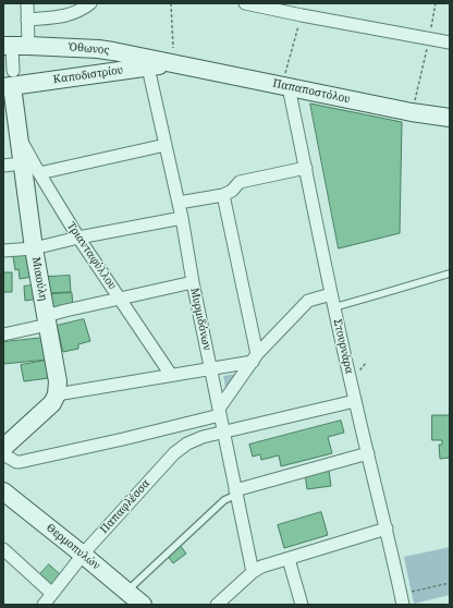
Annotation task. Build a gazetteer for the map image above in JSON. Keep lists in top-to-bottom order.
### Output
{
  "streets": {
    "main road": [
      "Όθωνος",
      "Καποδιστρίου",
      "Παπαποστόλου",
      "Μιαούλη",
      "Θερμοπυλών"
    ],
    "street": [
      "Τριανταφύλλου",
      "Μυρμιδόνων",
      "Στουρνάρα",
      "Παπαφλέσσα"
    ]
  },
  "crossings": [
    ["Όθωνος", "Καποδιστρίου"],
    ["Όθωνος", "Παπαποστόλου"],
    ["Καποδιστρίου", "Παπαποστόλου"],
    ["Καποδιστρίου", "Μιαούλη"],
    ["Καποδιστρίου", "Μυρμιδόνων"],
    ["Παπαποστόλου", "Στουρνάρα"],
    ["Τριανταφύλλου", "Μιαούλη"],
    ["Μυρμιδόνων", "Παπαφλέσσα"],
    ["Στουρνάρα", "Παπαφλέσσα"],
    ["Παπαφλέσσα", "Θερμοπυλών"]
  ]
}
